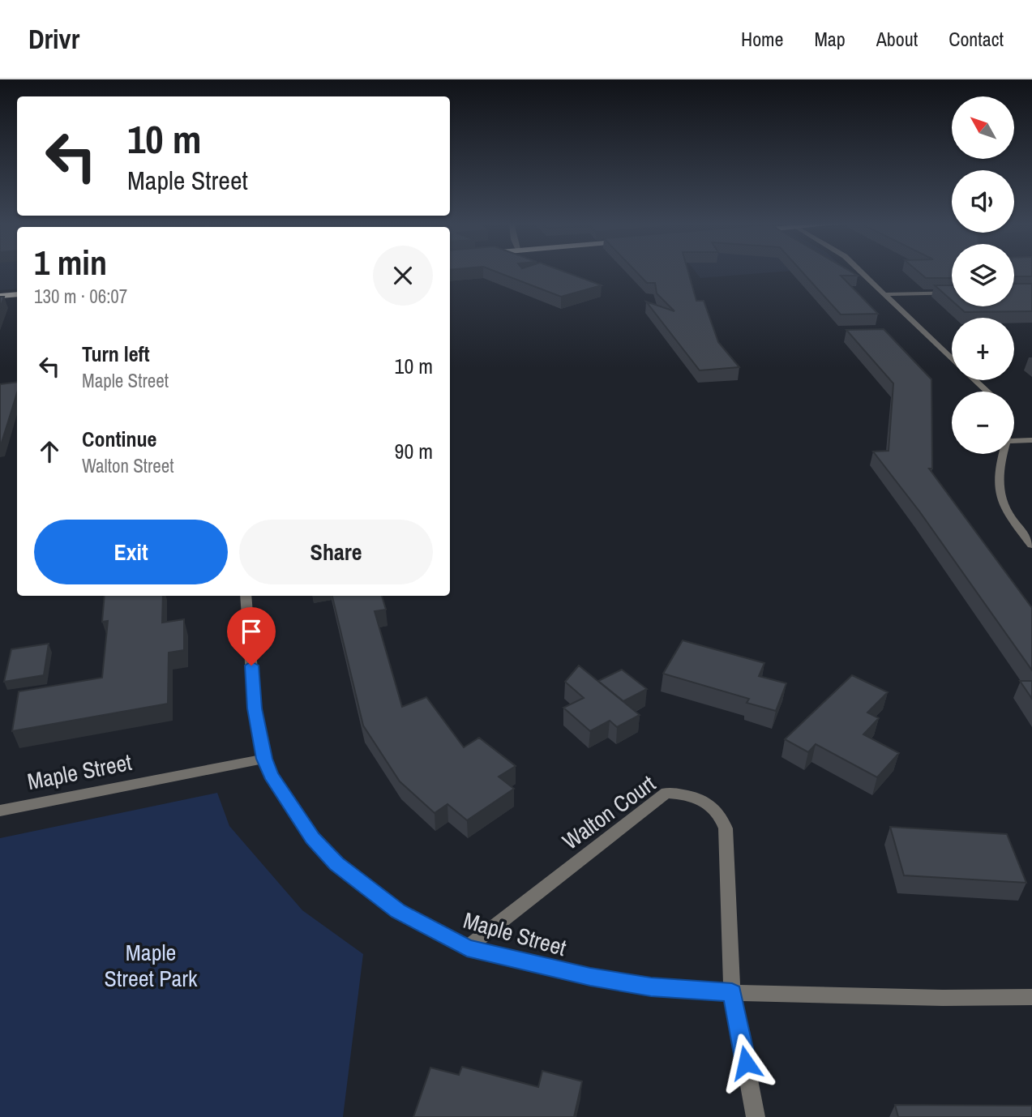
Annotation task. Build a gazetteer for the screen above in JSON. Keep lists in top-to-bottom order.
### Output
{
  "streets": {
    "street": ["Maple Street", "Walton Court"]
  },
  "crossings": [
    ["Maple Street", "Walton Court"]
  ],
  "parks": ["Maple Street Park"],
  "north": "top left",
  "page": {
    "header": "Drivr",
    "nav": [
      "Home",
      "Map",
      "About",
      "Contact"
    ],
    "map_buttons": ["+", "−"],
    "turn": ["10 m", "Maple Street"],
    "heading": ["1 min", "130 m · 06:07"],
    "list": [
      {
        "name": "Turn left",
        "note": "Maple Street",
        "value": "10 m"
      },
      {
        "name": "Continue",
        "note": "Walton Street",
        "value": "90 m"
      }
    ],
    "buttons": ["Exit", "Share"]
  }
}
